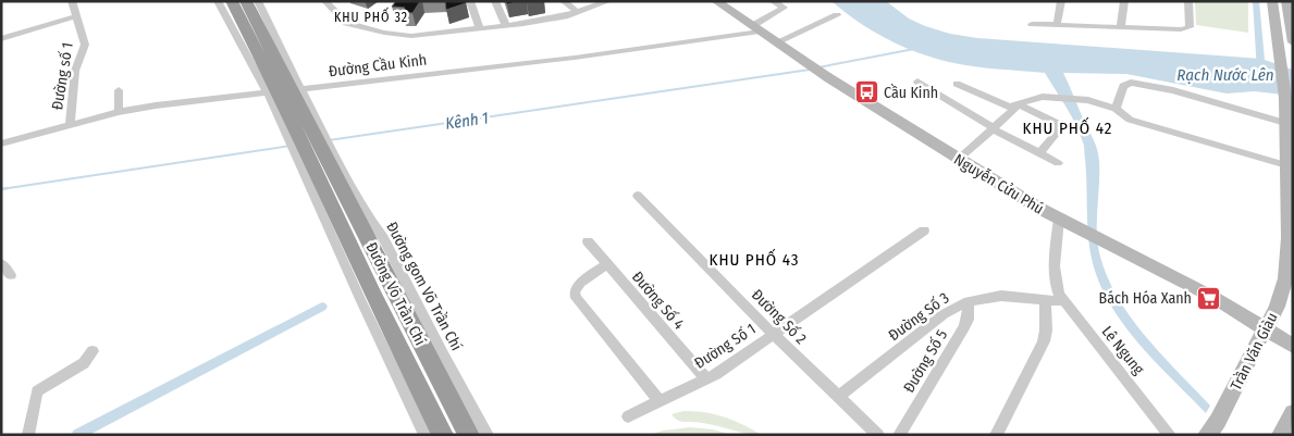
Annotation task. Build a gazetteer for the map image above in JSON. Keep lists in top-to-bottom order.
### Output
{
  "streets": {
    "highway": ["Đường Võ Trần Chí"],
    "main road": ["Nguyễn Cửu Phú", "Trần Văn Giàu"],
    "street": [
      "Đường Cầu Kinh",
      "Đường số 1",
      "Đường gom Võ Trần Chí",
      "Đường Số 4",
      "Đường Số 2",
      "Đường Số 3",
      "Đường Số 1",
      "Lê Ngung",
      "Đường Số 5"
    ]
  },
  "crossings": [
    ["Đường Cầu Kinh", "Đường số 1"],
    ["Đường Cầu Kinh", "Nguyễn Cửu Phú"],
    ["Nguyễn Cửu Phú", "Lê Ngung"],
    ["Nguyễn Cửu Phú", "Trần Văn Giàu"],
    ["Đường gom Võ Trần Chí", "Đường Võ Trần Chí"],
    ["Đường Số 4", "Đường Số 1"],
    ["Đường Số 2", "Đường Số 3"],
    ["Đường Số 2", "Đường Số 1"],
    ["Đường Số 3", "Lê Ngung"],
    ["Đường Số 3", "Đường Số 5"]
  ],
  "districts": ["KHU PHỐ 32", "KHU PHỐ 42", "KHU PHỐ 43"],
  "water": ["Rạch Nước Lên", "Kênh 1"],
  "places": {
    "bus stop": ["Cầu Kinh"],
    "supermarket": ["Bách Hóa Xanh"]
  }
}
